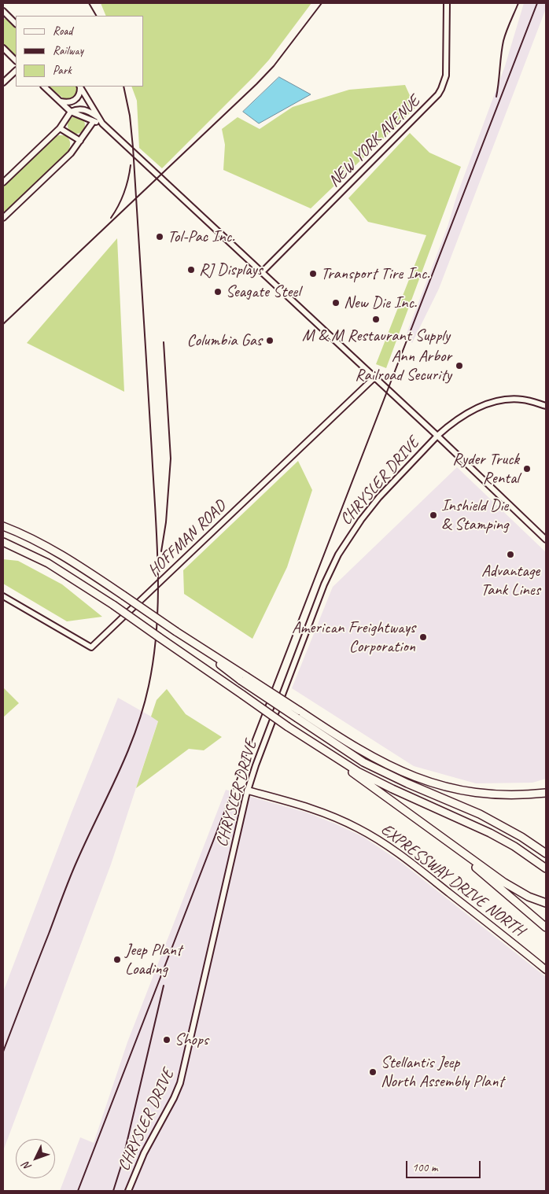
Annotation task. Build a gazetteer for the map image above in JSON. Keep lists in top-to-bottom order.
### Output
{
  "streets": {
    "main road": ["EXPRESSWAY DRIVE NORTH"],
    "street": ["NEW YORK AVENUE", "CHRYSLER DRIVE", "HOFFMAN ROAD"]
  },
  "crossings": [
    ["CHRYSLER DRIVE", "EXPRESSWAY DRIVE NORTH"]
  ],
  "places": [
    "Tol-Pac Inc.",
    "RJ Displays",
    "Transport Tire Inc.",
    "Seagate Steel",
    "New Die Inc.",
    "M & M Restaurant Supply",
    "Columbia Gas",
    "Ann Arbor Railroad Security",
    "Ryder Truck Rental",
    "Inshield Die & Stamping",
    "Advantage Tank Lines",
    "American Freightways Corporation",
    "Jeep Plant Loading",
    "Shops",
    "Stellantis Jeep North Assembly Plant"
  ],
  "legend": ["Road", "Railway", "Park"],
  "scale_bar": "100 m",
  "north": "bottom left"
}
